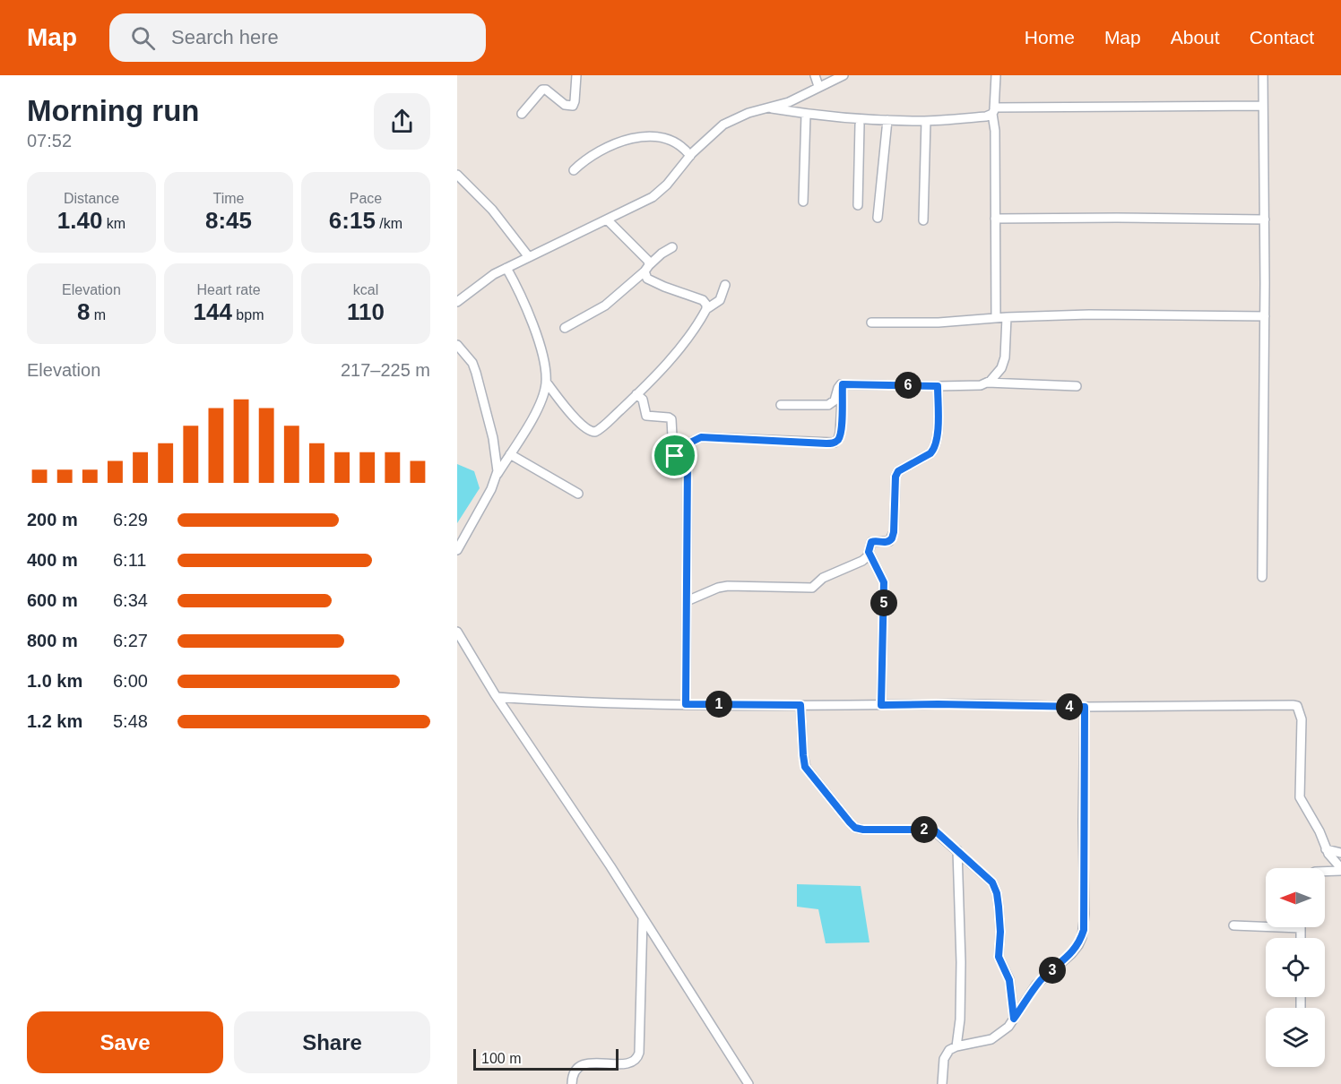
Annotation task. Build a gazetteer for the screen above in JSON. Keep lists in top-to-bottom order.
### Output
{
  "scale_bar": "100 m",
  "north": "left",
  "page": {
    "header": "Map",
    "search": "Search here",
    "nav": [
      "Home",
      "Map",
      "About",
      "Contact"
    ],
    "heading": ["Morning run", "07:52"],
    "stats": [
      ["Distance", "1.40 km"],
      ["Time", "8:45"],
      ["Pace", "6:15 /km"],
      ["Elevation", "8 m"],
      ["Heart rate", "144 bpm"],
      ["kcal", "110"]
    ],
    "chart": ["Elevation", "217–225 m"],
    "pins": [
      "6",
      "5",
      "1",
      "4",
      "2",
      "3"
    ],
    "list": [
      {
        "name": "200 m",
        "note": "6:29"
      },
      {
        "name": "400 m",
        "note": "6:11"
      },
      {
        "name": "600 m",
        "note": "6:34"
      },
      {
        "name": "800 m",
        "note": "6:27"
      },
      {
        "name": "1.0 km",
        "note": "6:00"
      },
      {
        "name": "1.2 km",
        "note": "5:48"
      }
    ],
    "buttons": ["Save", "Share"],
    "scale": "100 m"
  }
}
